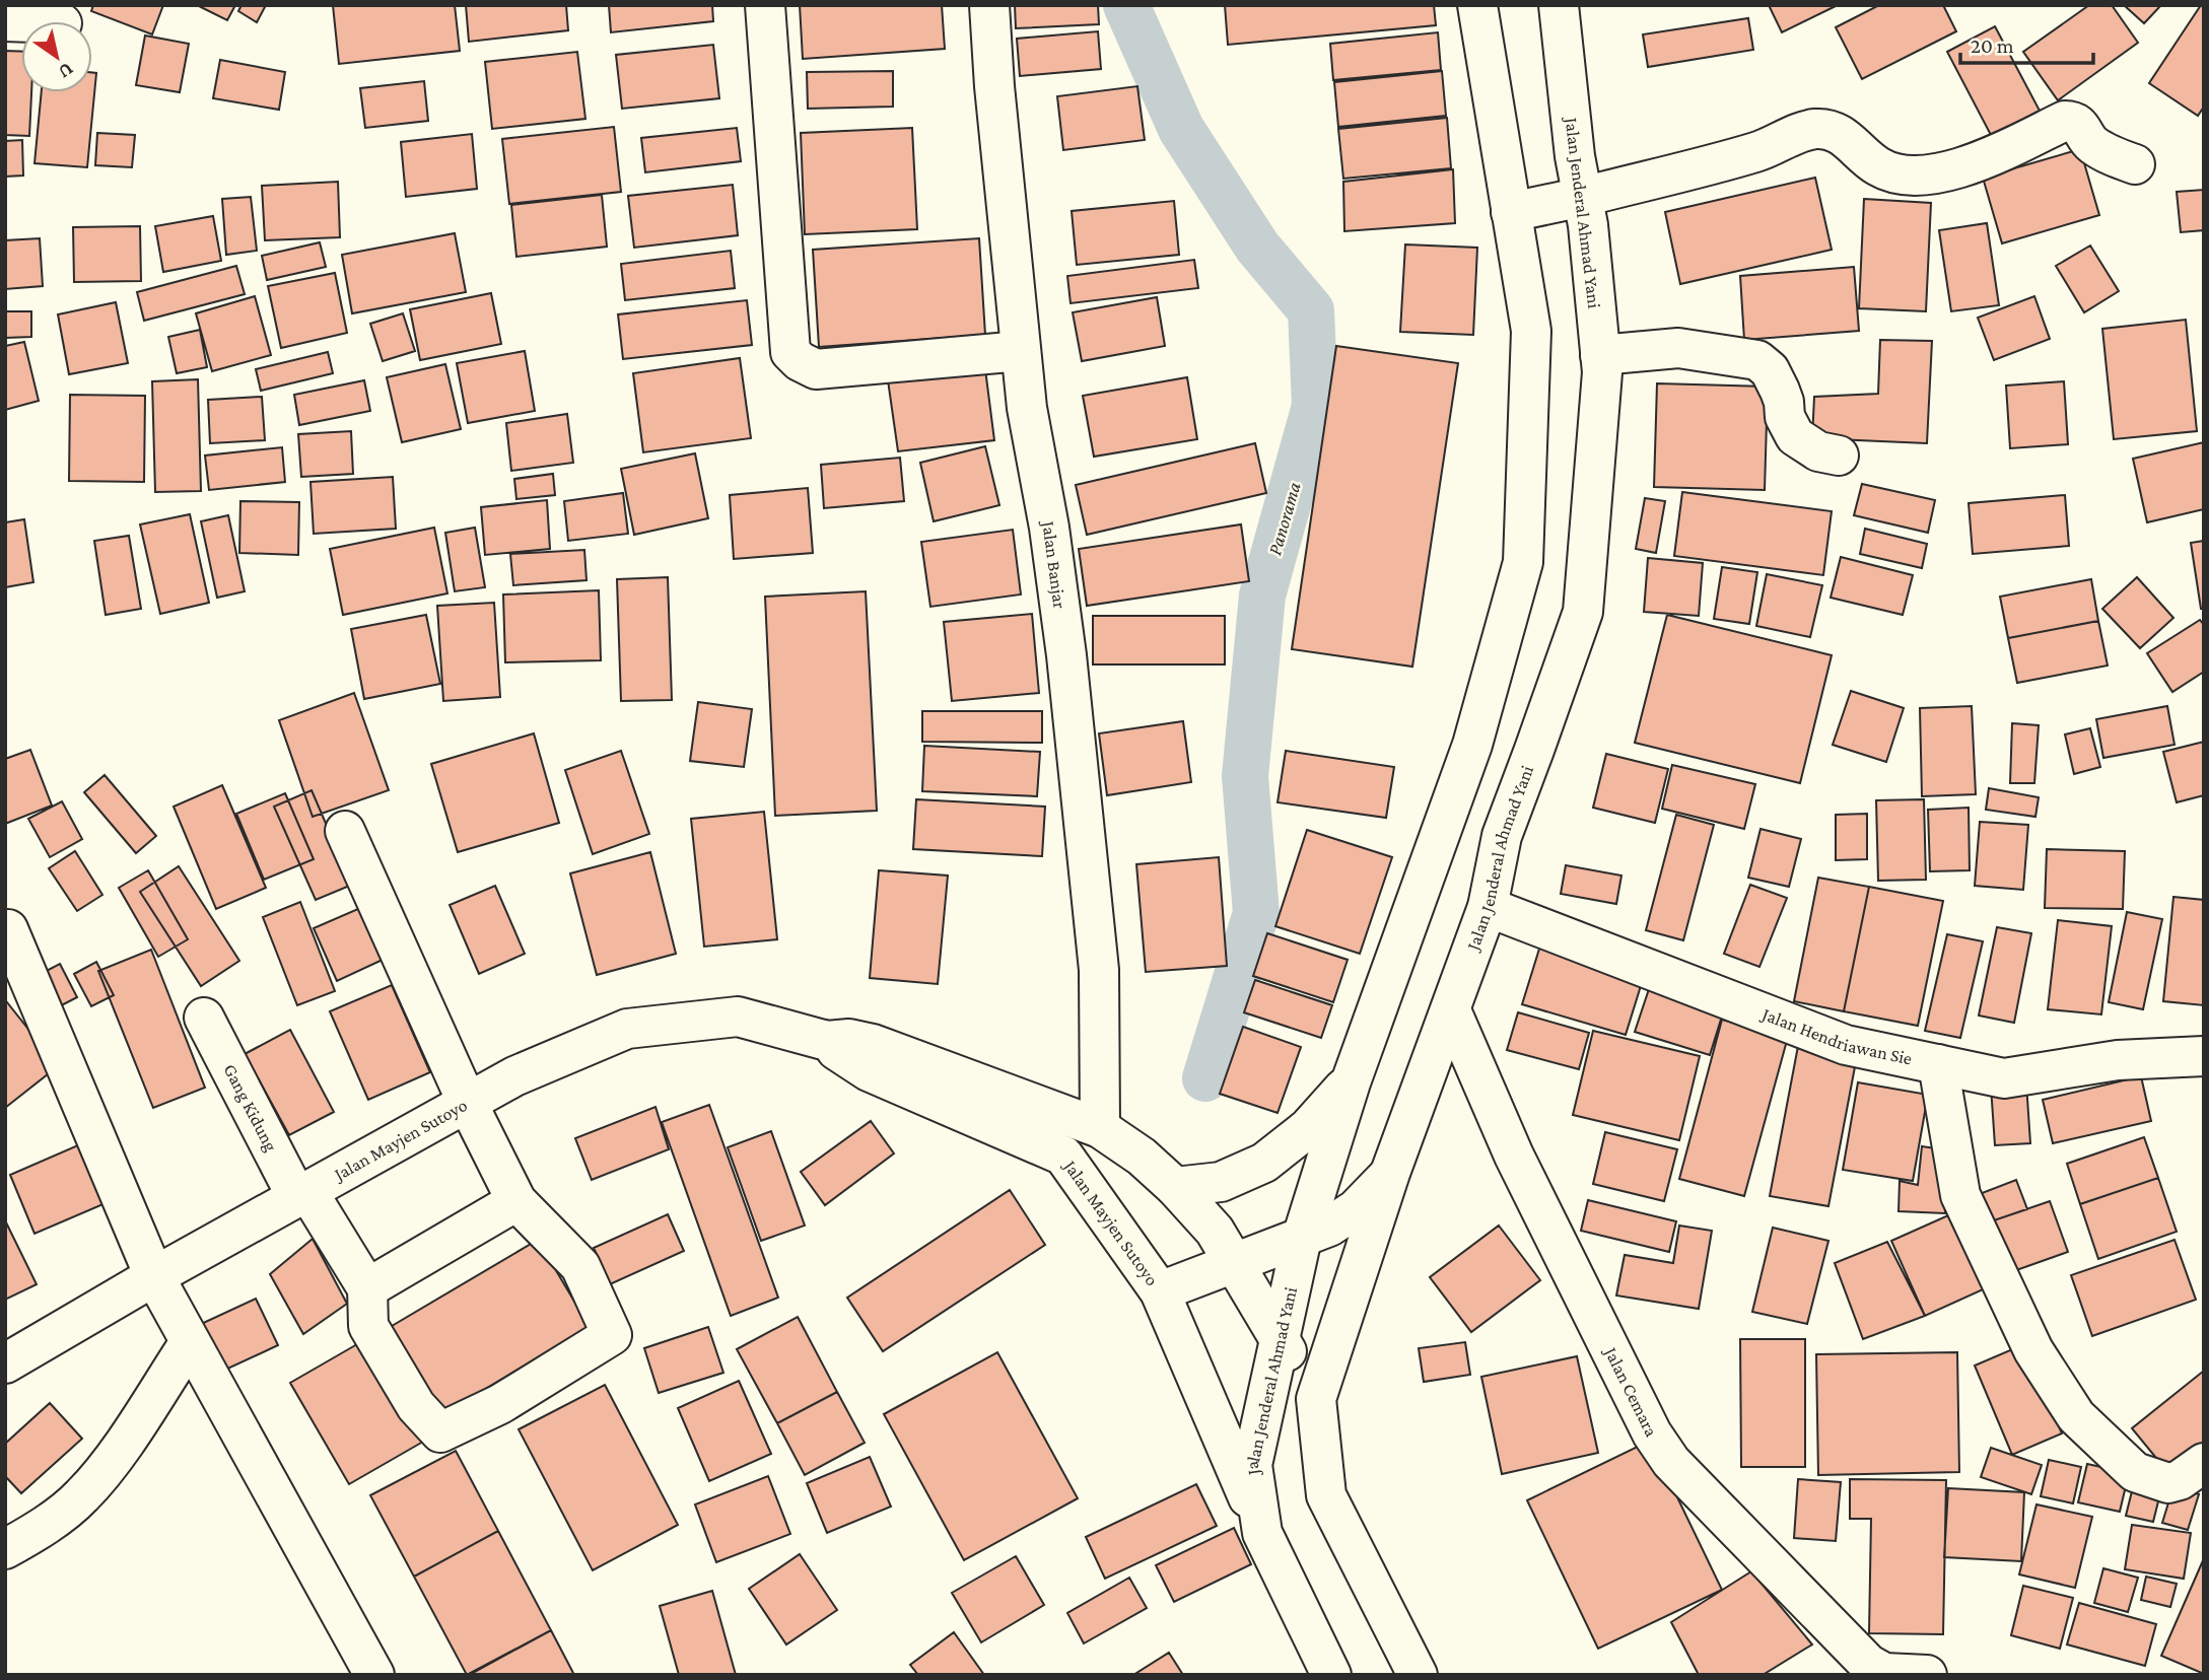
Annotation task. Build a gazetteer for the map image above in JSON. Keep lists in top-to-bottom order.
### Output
{
  "streets": {
    "main road": [
      "Jalan Jenderal Ahmad Yani",
      "Jalan Banjar",
      "Jalan Hendriawan Sie",
      "Gang Kidung",
      "Jalan Mayjen Sutoyo",
      "Jalan Cemara"
    ]
  },
  "crossings": [
    ["Jalan Jenderal Ahmad Yani", "Jalan Hendriawan Sie"],
    ["Jalan Jenderal Ahmad Yani", "Jalan Mayjen Sutoyo"],
    ["Jalan Jenderal Ahmad Yani", "Jalan Cemara"],
    ["Jalan Banjar", "Jalan Mayjen Sutoyo"],
    ["Gang Kidung", "Jalan Mayjen Sutoyo"]
  ],
  "water": ["Panorama"],
  "scale_bar": "20 m",
  "north": "bottom right"
}
